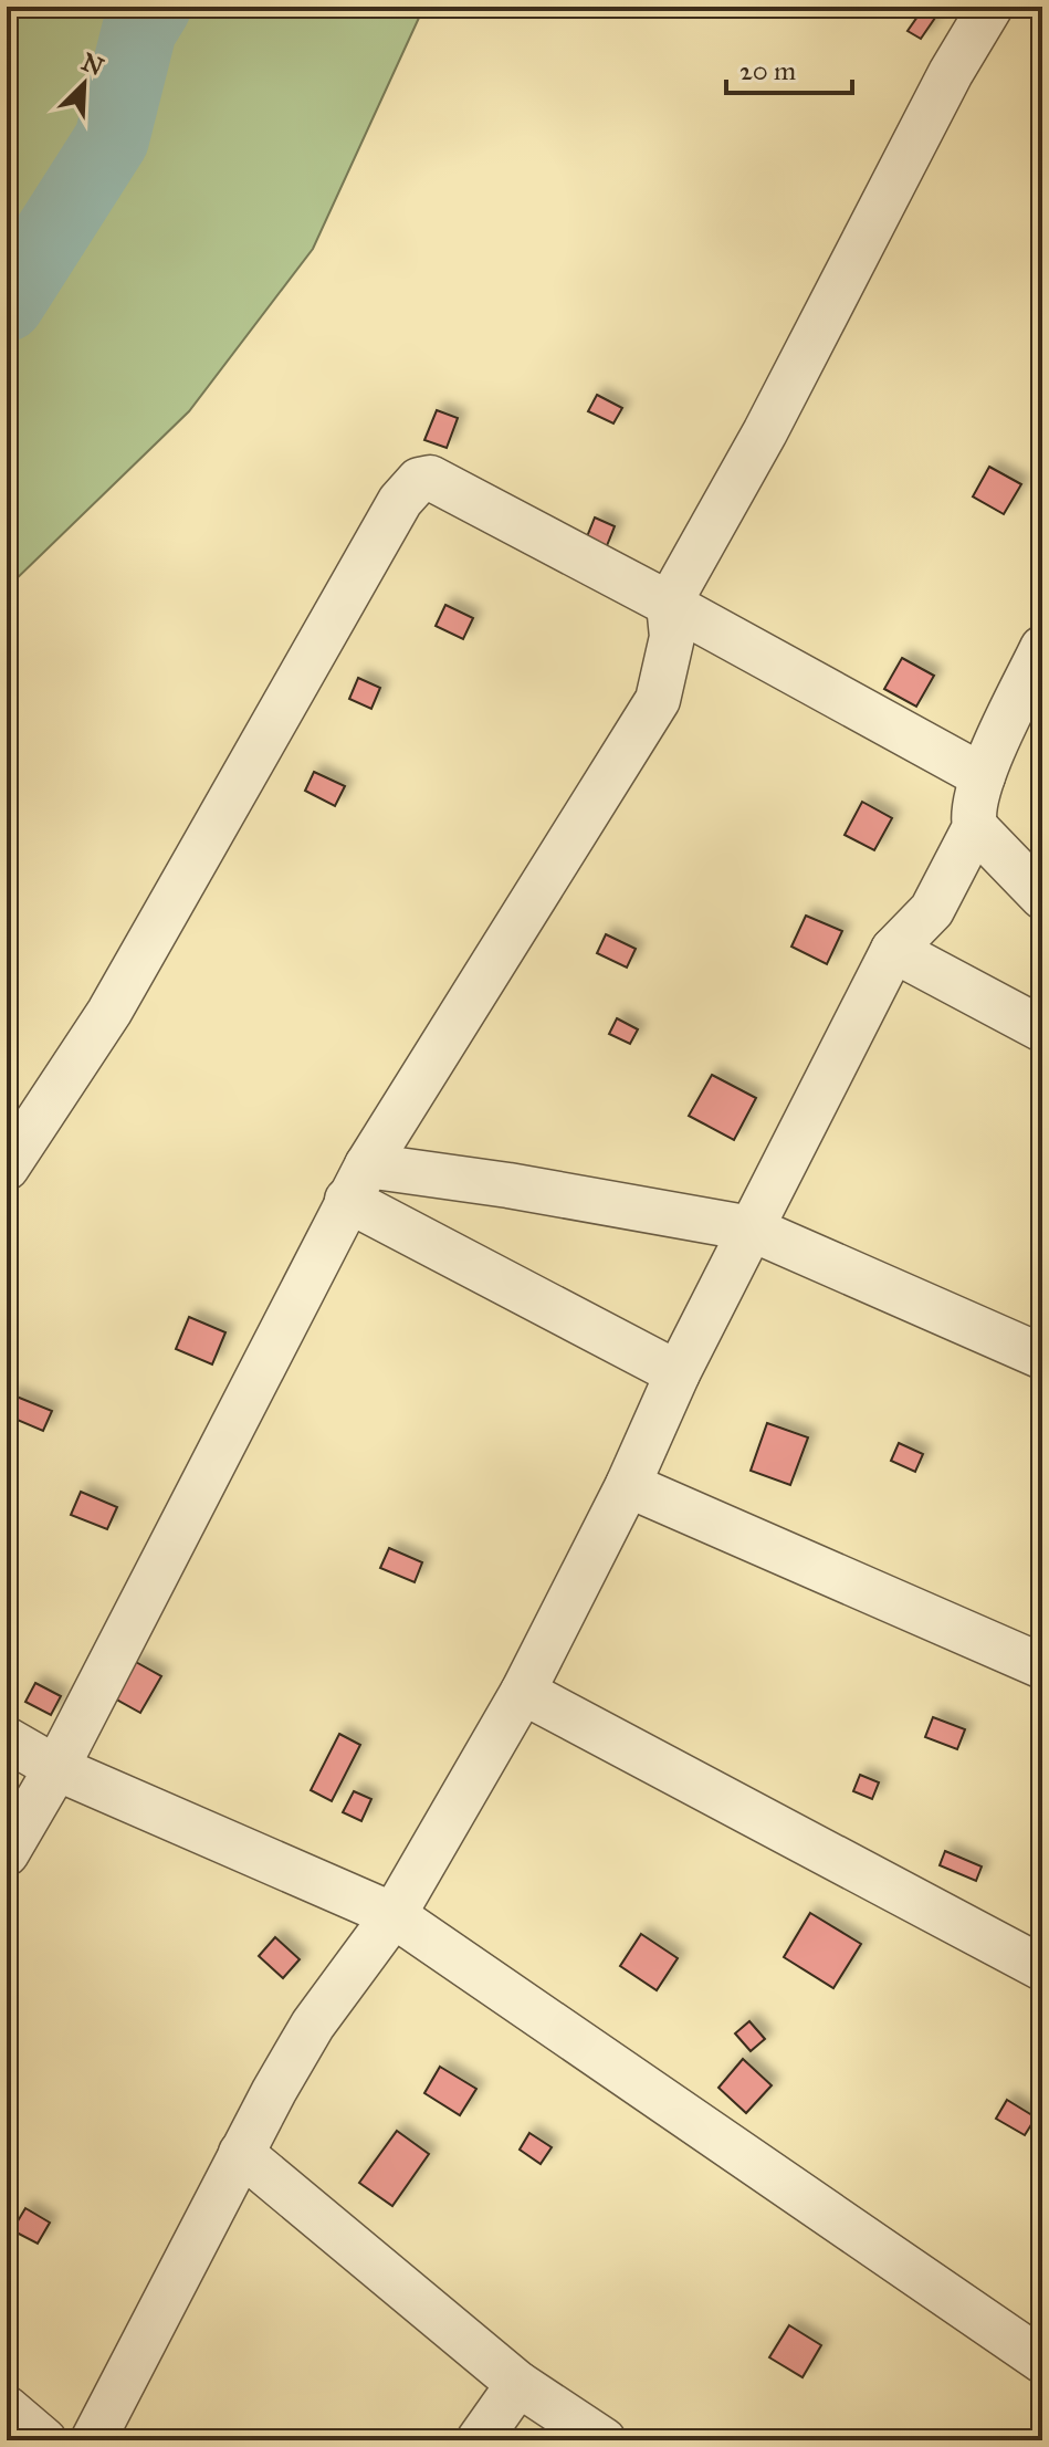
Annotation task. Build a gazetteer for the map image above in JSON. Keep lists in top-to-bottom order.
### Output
{
  "scale_bar": "20 m",
  "north": "top right"
}
